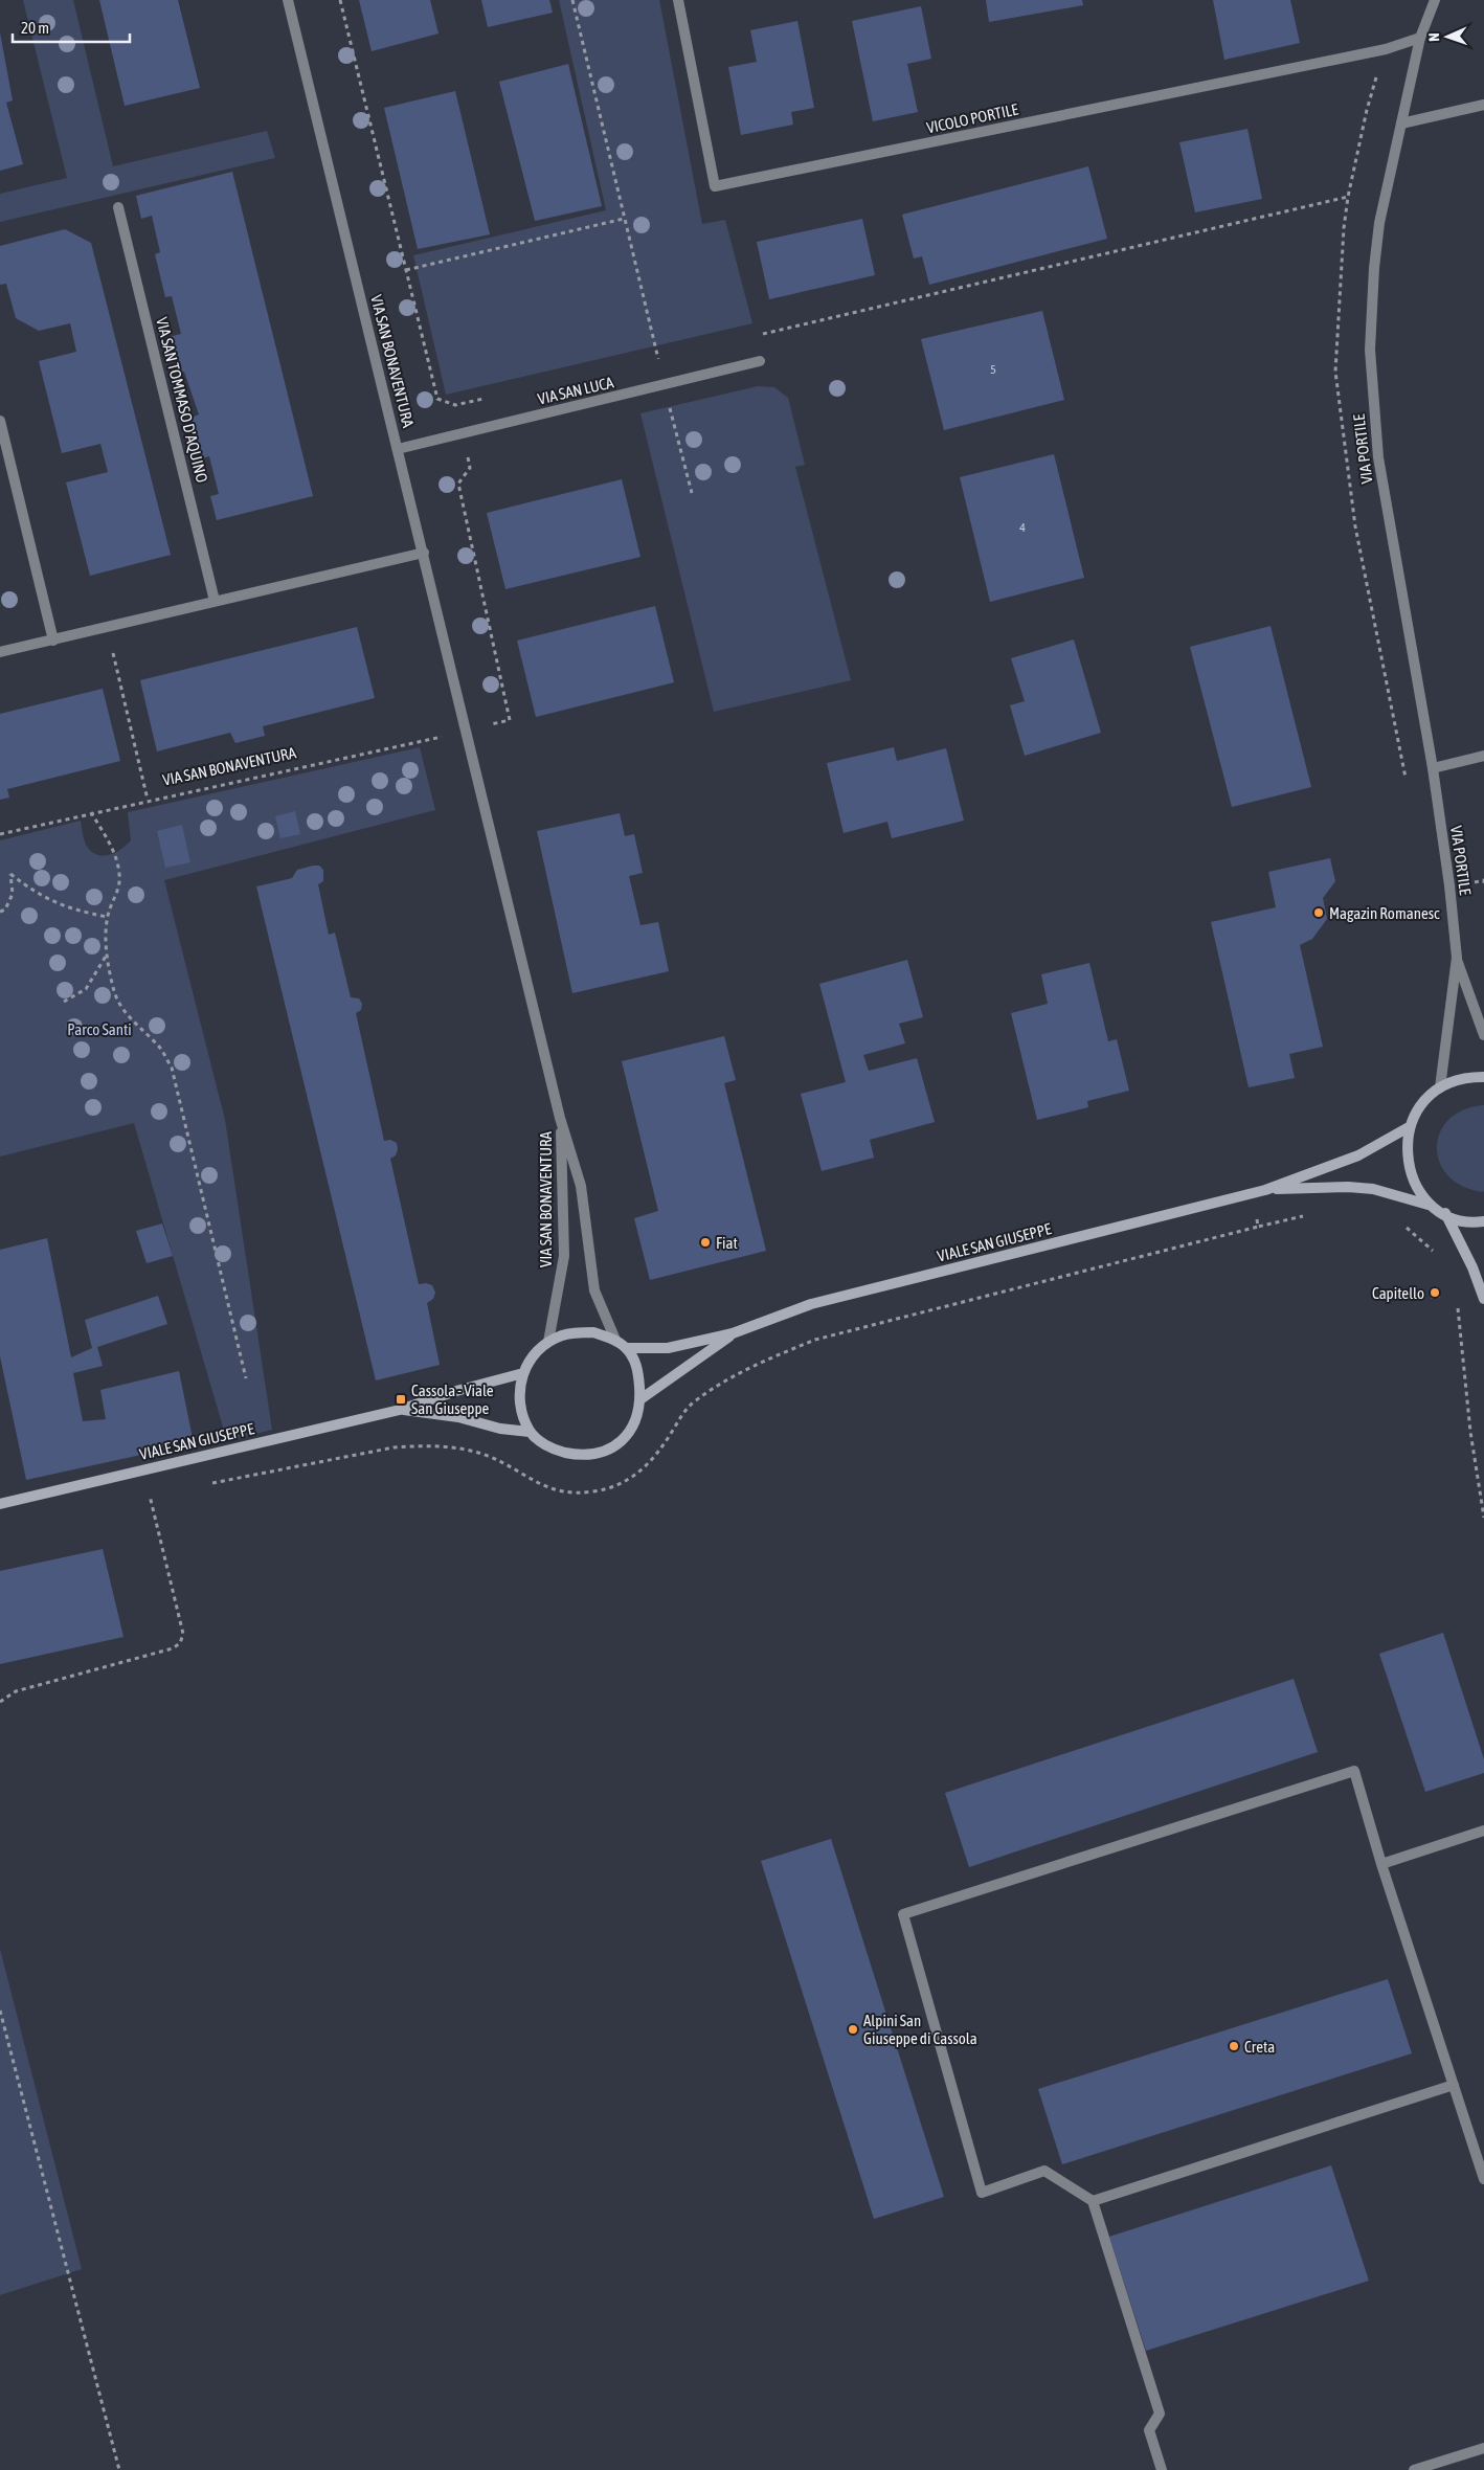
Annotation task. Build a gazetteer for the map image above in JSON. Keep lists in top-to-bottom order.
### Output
{
  "streets": {
    "main road": ["VIALE SAN GIUSEPPE"],
    "street": [
      "VICOLO PORTILE",
      "VIA SAN BONAVENTURA",
      "VIA SAN LUCA",
      "VIA SAN TOMMASO D'AQUINO",
      "VIA PORTILE"
    ]
  },
  "crossings": [
    ["VICOLO PORTILE", "VIA PORTILE"],
    ["VIA SAN BONAVENTURA", "VIA SAN LUCA"],
    ["VIA SAN BONAVENTURA", "VIALE SAN GIUSEPPE"]
  ],
  "parks": ["Parco Santi"],
  "places": {
    "other": [
      "Magazin Romanesc",
      "Fiat",
      "Capitello",
      "Alpini San Giuseppe di Cassola",
      "Creta"
    ],
    "transit": ["Cassola - Viale San Giuseppe"]
  },
  "house_numbers": ["5", "4"],
  "scale_bar": "20 m",
  "north": "left"
}
